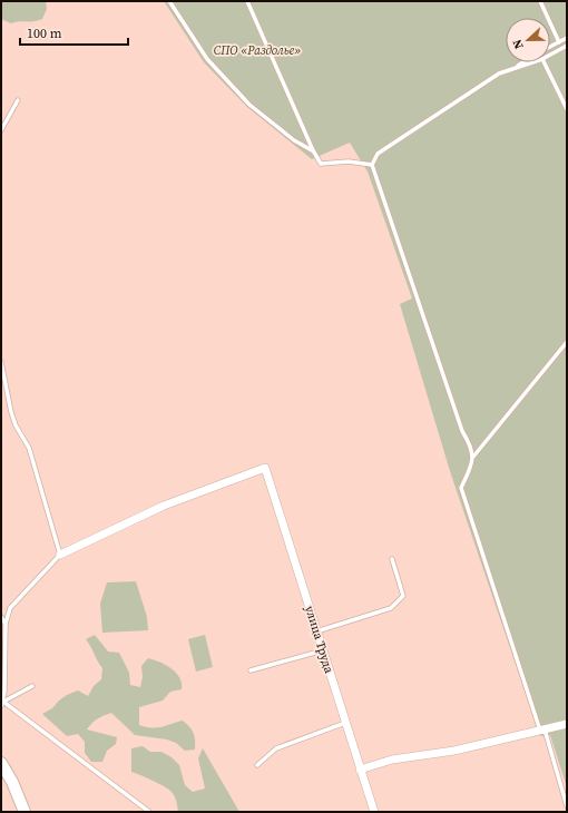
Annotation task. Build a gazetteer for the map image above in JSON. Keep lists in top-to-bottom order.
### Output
{
  "streets": {
    "street": ["улица Труда"]
  },
  "parks": ["СПО «Раздолье»"],
  "scale_bar": "100 m",
  "north": "left"
}
